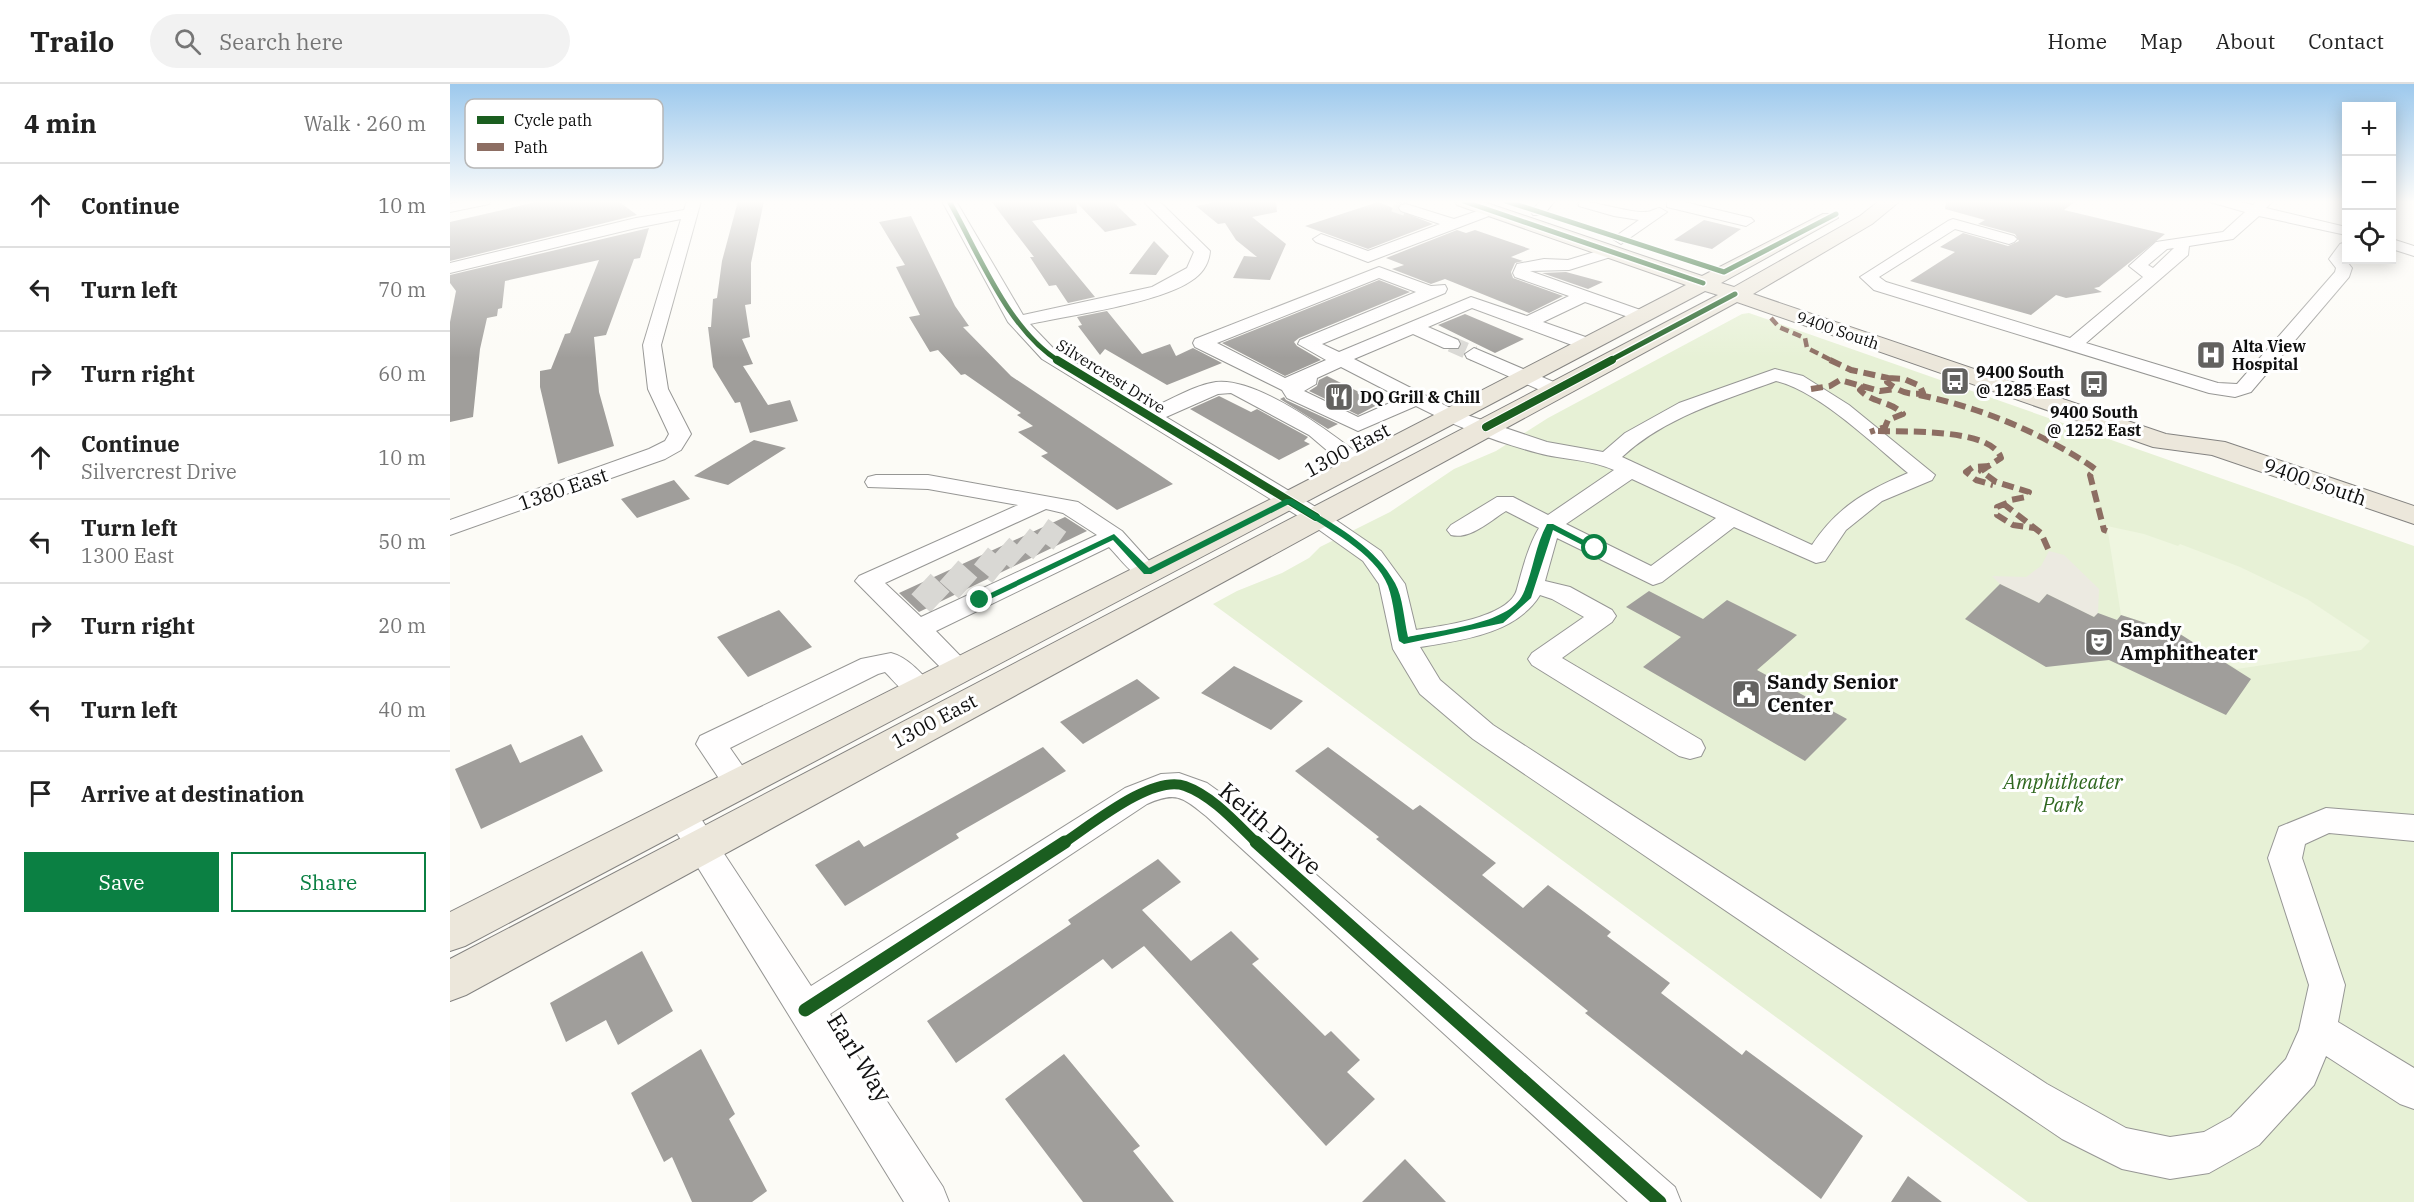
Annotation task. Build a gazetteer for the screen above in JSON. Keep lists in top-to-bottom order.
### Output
{
  "streets": {
    "main road": ["9400 South", "1300 East"],
    "street": [
      "Silvercrest Drive",
      "1380 East",
      "Keith Drive",
      "Earl Way"
    ]
  },
  "crossings": [
    ["9400 South", "1300 East"],
    ["Silvercrest Drive", "1300 East"],
    ["1300 East", "Earl Way"],
    ["Keith Drive", "Earl Way"]
  ],
  "parks": ["Amphitheater Park"],
  "places": {
    "hospital": ["Alta View Hospital"],
    "bus stop": ["9400 South @ 1285 East", "9400 South @ 1252 East"],
    "restaurant": ["DQ Grill & Chill"],
    "theatre": ["Sandy Amphitheater"],
    "public building": ["Sandy Senior Center"]
  },
  "legend": ["Cycle path", "Path"],
  "page": {
    "header": "Trailo",
    "search": "Search here",
    "nav": [
      "Home",
      "Map",
      "About",
      "Contact"
    ],
    "heading": ["4 min", "Walk · 260 m"],
    "map_buttons": ["+", "−"],
    "list": [
      ["Continue", "10 m"],
      ["Turn left", "70 m"],
      ["Turn right", "60 m"],
      ["Continue", "Silvercrest Drive", "10 m"],
      ["Turn left", "1300 East", "50 m"],
      ["Turn right", "20 m"],
      ["Turn left", "40 m"],
      "Arrive at destination"
    ],
    "buttons": ["Save", "Share"]
  }
}
